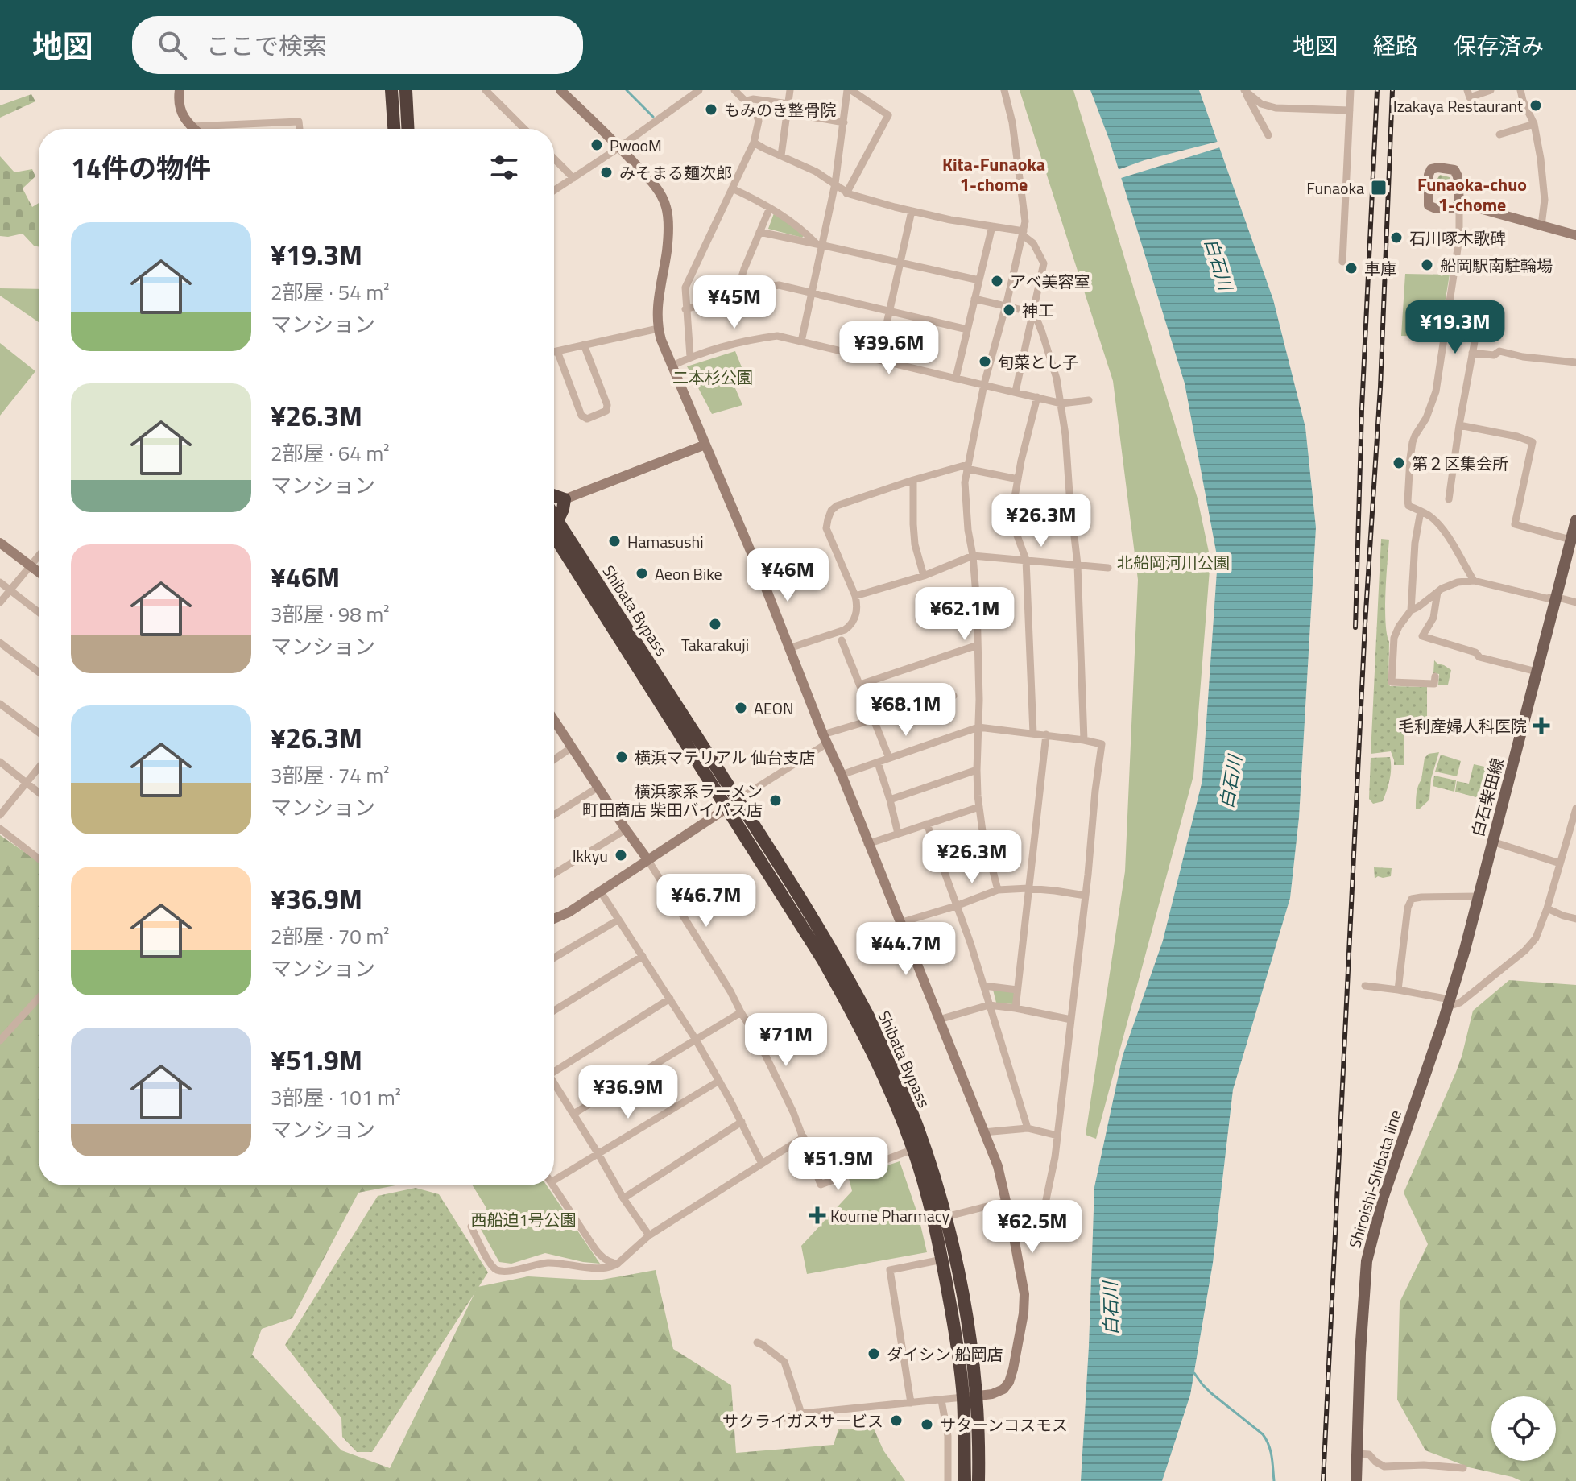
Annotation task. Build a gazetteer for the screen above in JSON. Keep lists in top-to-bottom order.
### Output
{
  "streets": {
    "highway": ["Shibata Bypass"],
    "main road": ["白石柴田線", "Shiroishi-Shibata line"]
  },
  "crossings": [
    ["白石柴田線", "Shiroishi-Shibata line"]
  ],
  "districts": ["Kita-Funaoka 1-chome", "Funaoka-chuo 1-chome"],
  "water": ["白石川"],
  "parks": ["二本杉公園", "北船岡河川公園", "西船迫1号公園"],
  "places": {
    "other": [
      "Izakaya Restaurant",
      "もみのき整骨院",
      "PwooM",
      "みそまる麺次郎",
      "石川啄木歌碑",
      "船岡駅南駐輪場",
      "車庫",
      "アベ美容室",
      "神工",
      "旬菜とし子",
      "第２区集会所",
      "Hamasushi",
      "Aeon Bike",
      "Takarakuji",
      "AEON",
      "横浜マテリアル 仙台支店",
      "横浜家系ラーメン 町田商店 柴田バイパス店",
      "Ikkyu",
      "ダイシン 船岡店",
      "サクライガスサービス",
      "サターンコスモス"
    ],
    "transit": ["Funaoka"],
    "health": ["毛利産婦人科医院", "Koume Pharmacy"]
  },
  "page": {
    "header": "地図",
    "search": "ここで検索",
    "nav": ["地図", "経路", "保存済み"],
    "heading": "14件の物件",
    "list": [
      {
        "name": "¥19.3M",
        "note": "2部屋 · 54 m² · マンション"
      },
      {
        "name": "¥26.3M",
        "note": "2部屋 · 64 m² · マンション"
      },
      {
        "name": "¥46M",
        "note": "3部屋 · 98 m² · マンション"
      },
      {
        "name": "¥26.3M",
        "note": "3部屋 · 74 m² · マンション"
      },
      {
        "name": "¥36.9M",
        "note": "2部屋 · 70 m² · マンション"
      },
      {
        "name": "¥51.9M",
        "note": "3部屋 · 101 m² · マンション"
      }
    ],
    "price": [
      "¥45M",
      "¥19.3M",
      "¥39.6M",
      "¥26.3M",
      "¥46M",
      "¥62.1M",
      "¥68.1M",
      "¥26.3M",
      "¥46.7M",
      "¥44.7M",
      "¥71M",
      "¥36.9M",
      "¥51.9M",
      "¥62.5M"
    ]
  }
}
